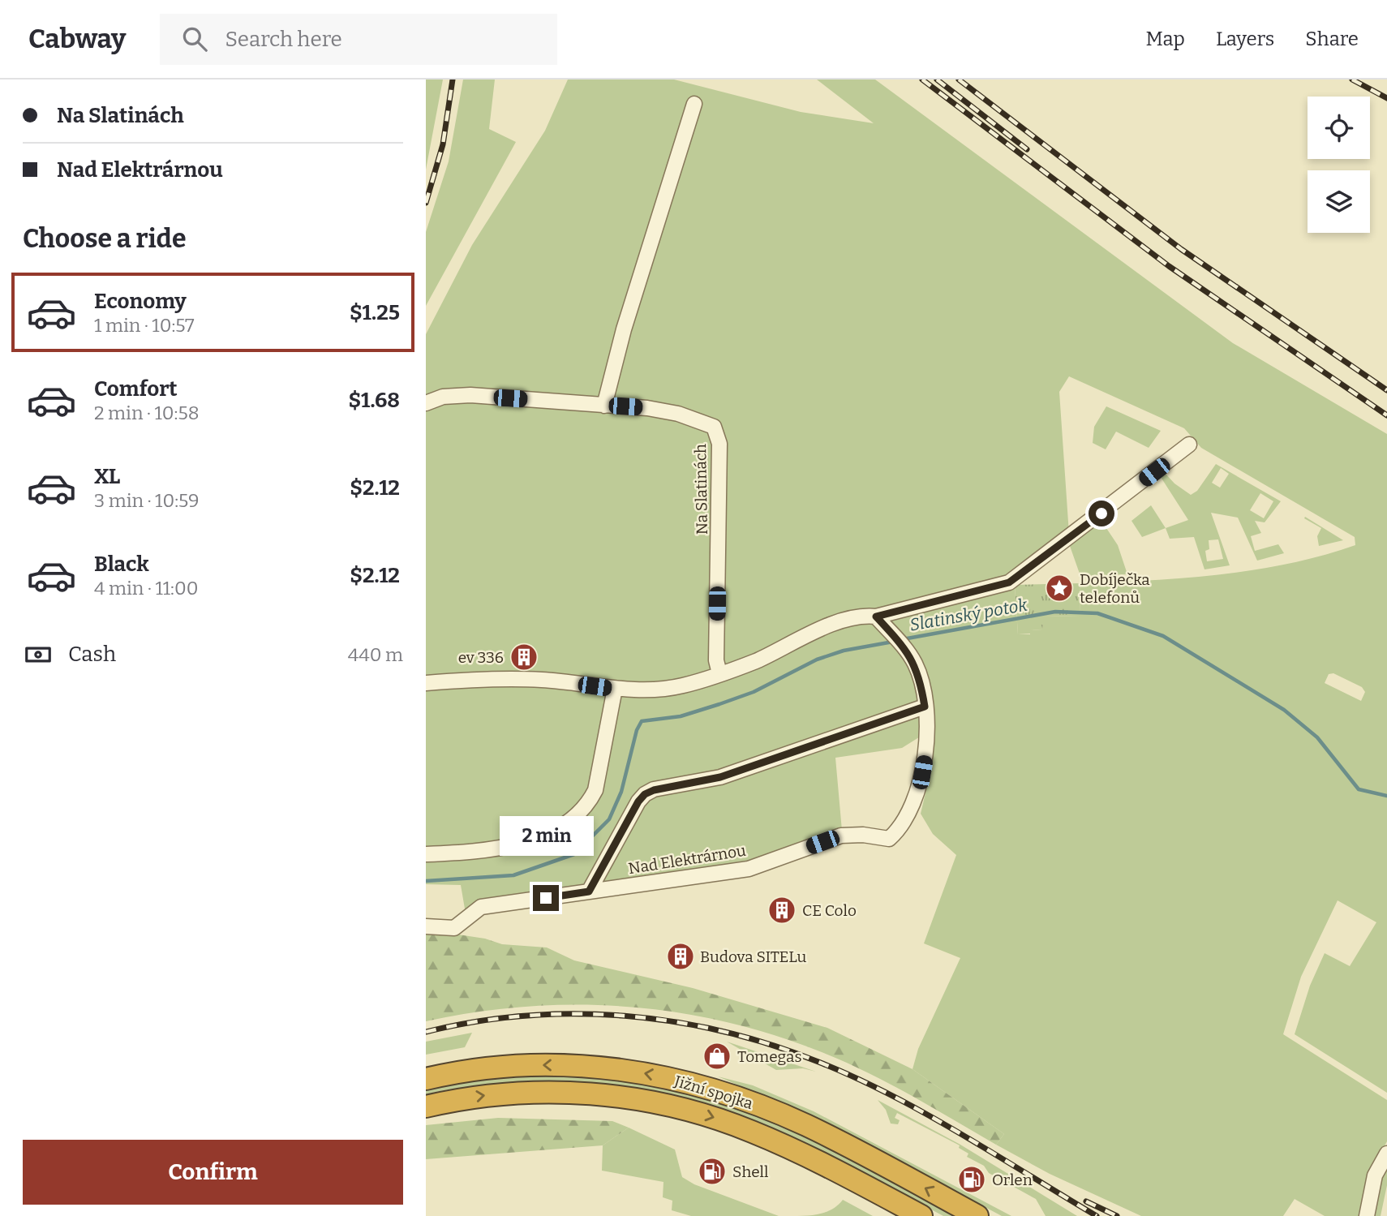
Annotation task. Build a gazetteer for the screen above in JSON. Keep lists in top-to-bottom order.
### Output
{
  "streets": {
    "highway": ["Jižní spojka"],
    "street": ["Na Slatinách", "Nad Elektrárnou"]
  },
  "water": ["Slatinský potok"],
  "places": {
    "place": ["Dobíječka telefonů"],
    "building": ["ev 336", "CE Colo", "Budova SITELu"],
    "shop": ["Tomegas"],
    "fuel station": ["Shell", "Orlen"]
  },
  "page": {
    "header": "Cabway",
    "search": "Search here",
    "nav": ["Map", "Layers", "Share"],
    "banner": ["Na Slatinách", "Nad Elektrárnou"],
    "heading": "Choose a ride",
    "list": [
      {
        "name": "Economy",
        "note": "1 min · 10:57",
        "value": "$1.25"
      },
      {
        "name": "Comfort",
        "note": "2 min · 10:58",
        "value": "$1.68"
      },
      {
        "name": "XL",
        "note": "3 min · 10:59",
        "value": "$2.12"
      },
      {
        "name": "Black",
        "note": "4 min · 11:00",
        "value": "$2.12"
      }
    ],
    "pay": ["Cash", "440 m"],
    "bubble": "2 min",
    "buttons": "Confirm"
  }
}
